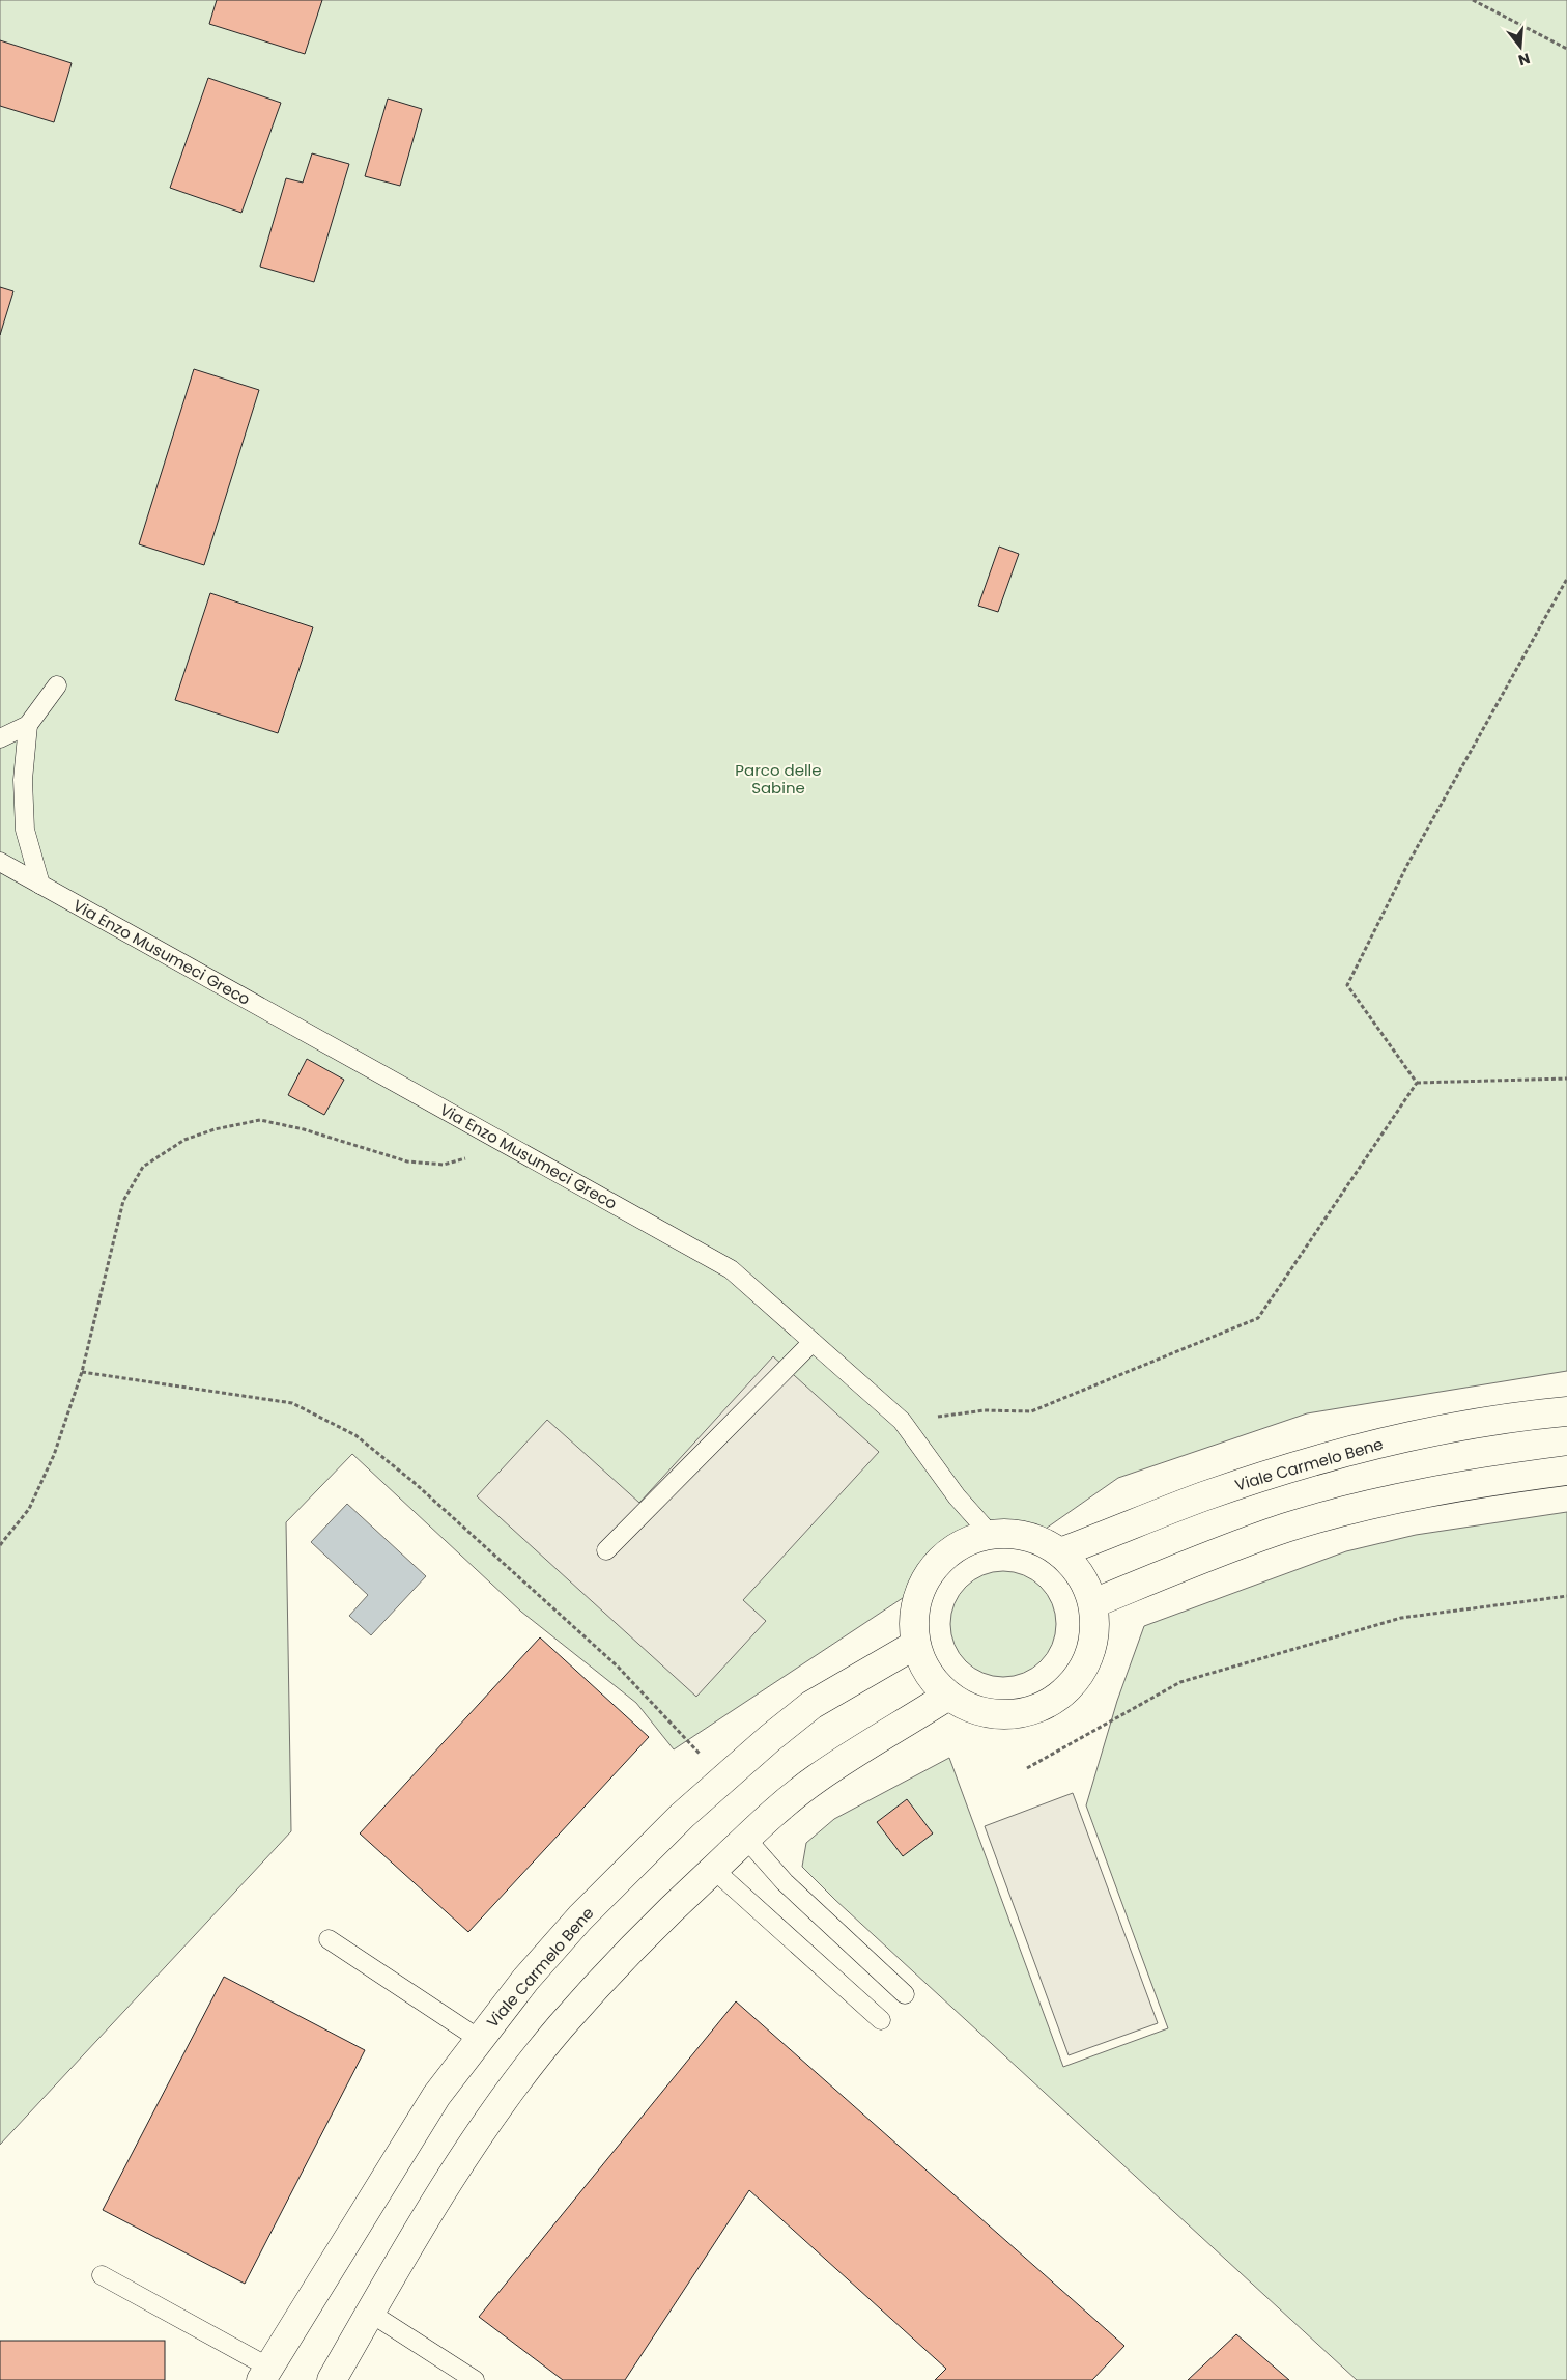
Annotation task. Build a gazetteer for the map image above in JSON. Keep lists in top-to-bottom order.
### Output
{
  "streets": {
    "street": ["Viale Carmelo Bene"],
    "lane": ["Via Enzo Musumeci Greco"]
  },
  "crossings": [
    ["Via Enzo Musumeci Greco", "Viale Carmelo Bene"]
  ],
  "parks": ["Parco delle Sabine"],
  "north": "bottom"
}
